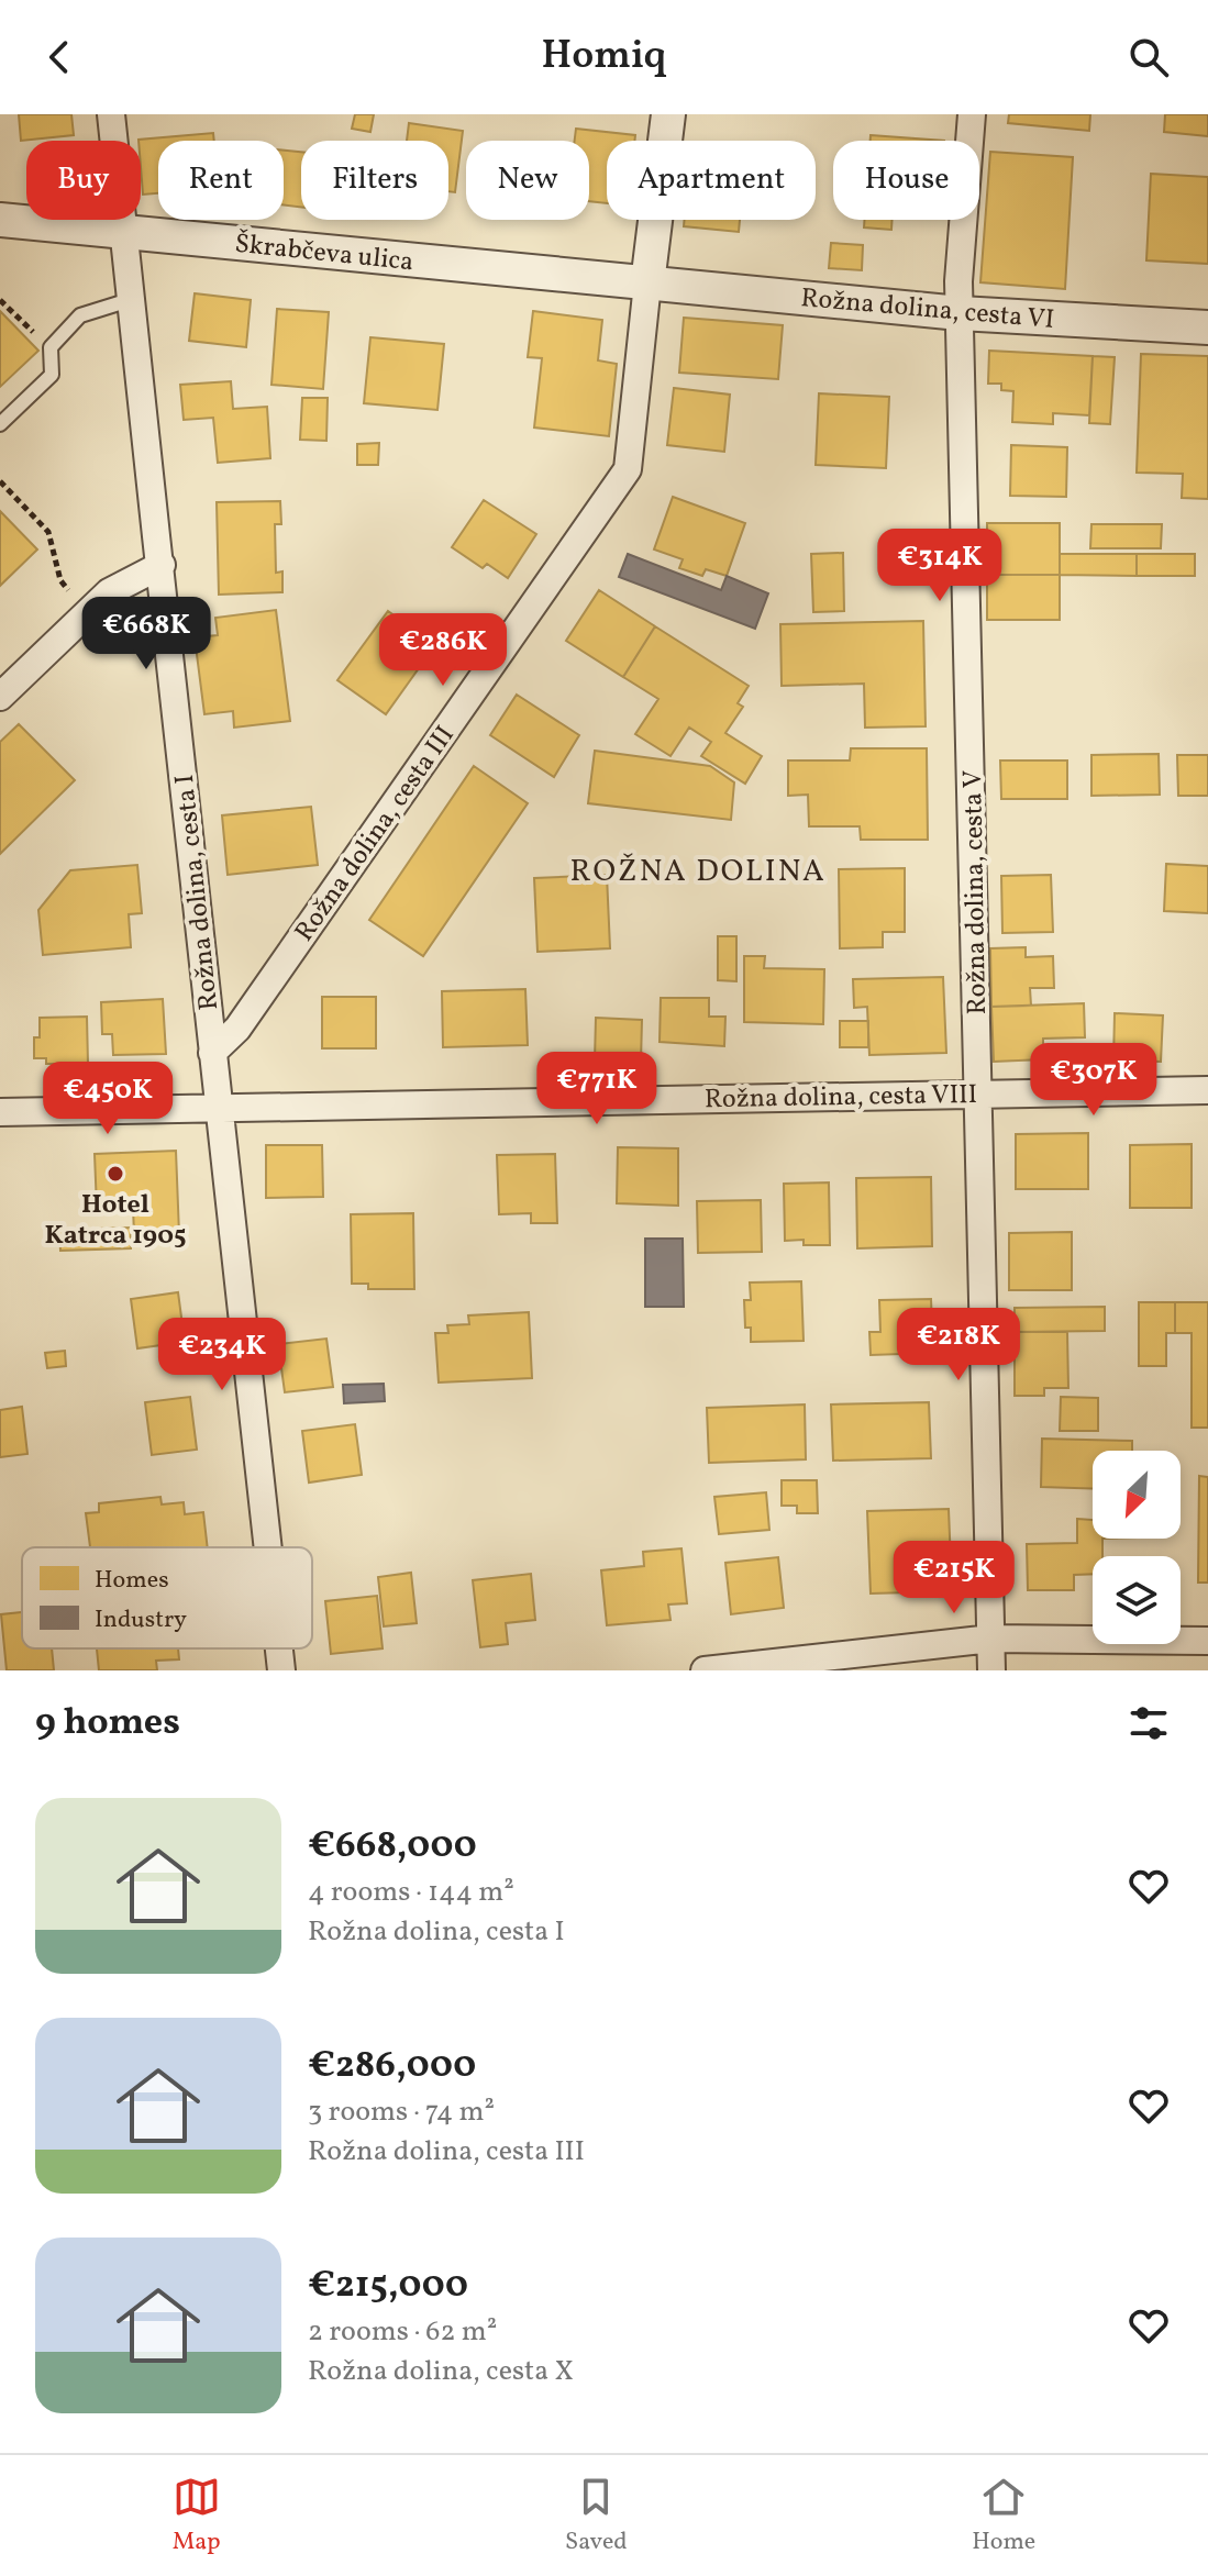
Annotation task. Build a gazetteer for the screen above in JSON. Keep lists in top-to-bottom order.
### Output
{
  "streets": {
    "street": [
      "Škrabčeva ulica",
      "Rožna dolina, cesta VI",
      "Rožna dolina, cesta III",
      "Rožna dolina, cesta I",
      "Rožna dolina, cesta V",
      "Rožna dolina, cesta VIII"
    ]
  },
  "crossings": [
    ["Škrabčeva ulica", "Rožna dolina, cesta VI"],
    ["Škrabčeva ulica", "Rožna dolina, cesta III"],
    ["Škrabčeva ulica", "Rožna dolina, cesta I"],
    ["Rožna dolina, cesta VI", "Rožna dolina, cesta III"],
    ["Rožna dolina, cesta VI", "Rožna dolina, cesta V"],
    ["Rožna dolina, cesta III", "Rožna dolina, cesta I"],
    ["Rožna dolina, cesta I", "Rožna dolina, cesta VIII"],
    ["Rožna dolina, cesta V", "Rožna dolina, cesta VIII"]
  ],
  "districts": ["ROŽNA DOLINA"],
  "places": ["Hotel Katrca 1905"],
  "legend": ["Homes", "Industry"],
  "north": "bottom left",
  "page": {
    "header": "Homiq",
    "chip": [
      "Buy",
      "Rent",
      "Filters",
      "New",
      "Apartment",
      "House"
    ],
    "price": [
      "€314K",
      "€668K",
      "€286K",
      "€307K",
      "€771K",
      "€450K",
      "€218K",
      "€234K",
      "€215K"
    ],
    "heading": "9 homes",
    "list": [
      {
        "name": "€668,000",
        "note": "4 rooms · 144 m² · Rožna dolina, cesta I"
      },
      {
        "name": "€286,000",
        "note": "3 rooms · 74 m² · Rožna dolina, cesta III"
      },
      {
        "name": "€215,000",
        "note": "2 rooms · 62 m² · Rožna dolina, cesta X"
      }
    ],
    "tabs": ["Map", "Saved", "Home"]
  }
}
